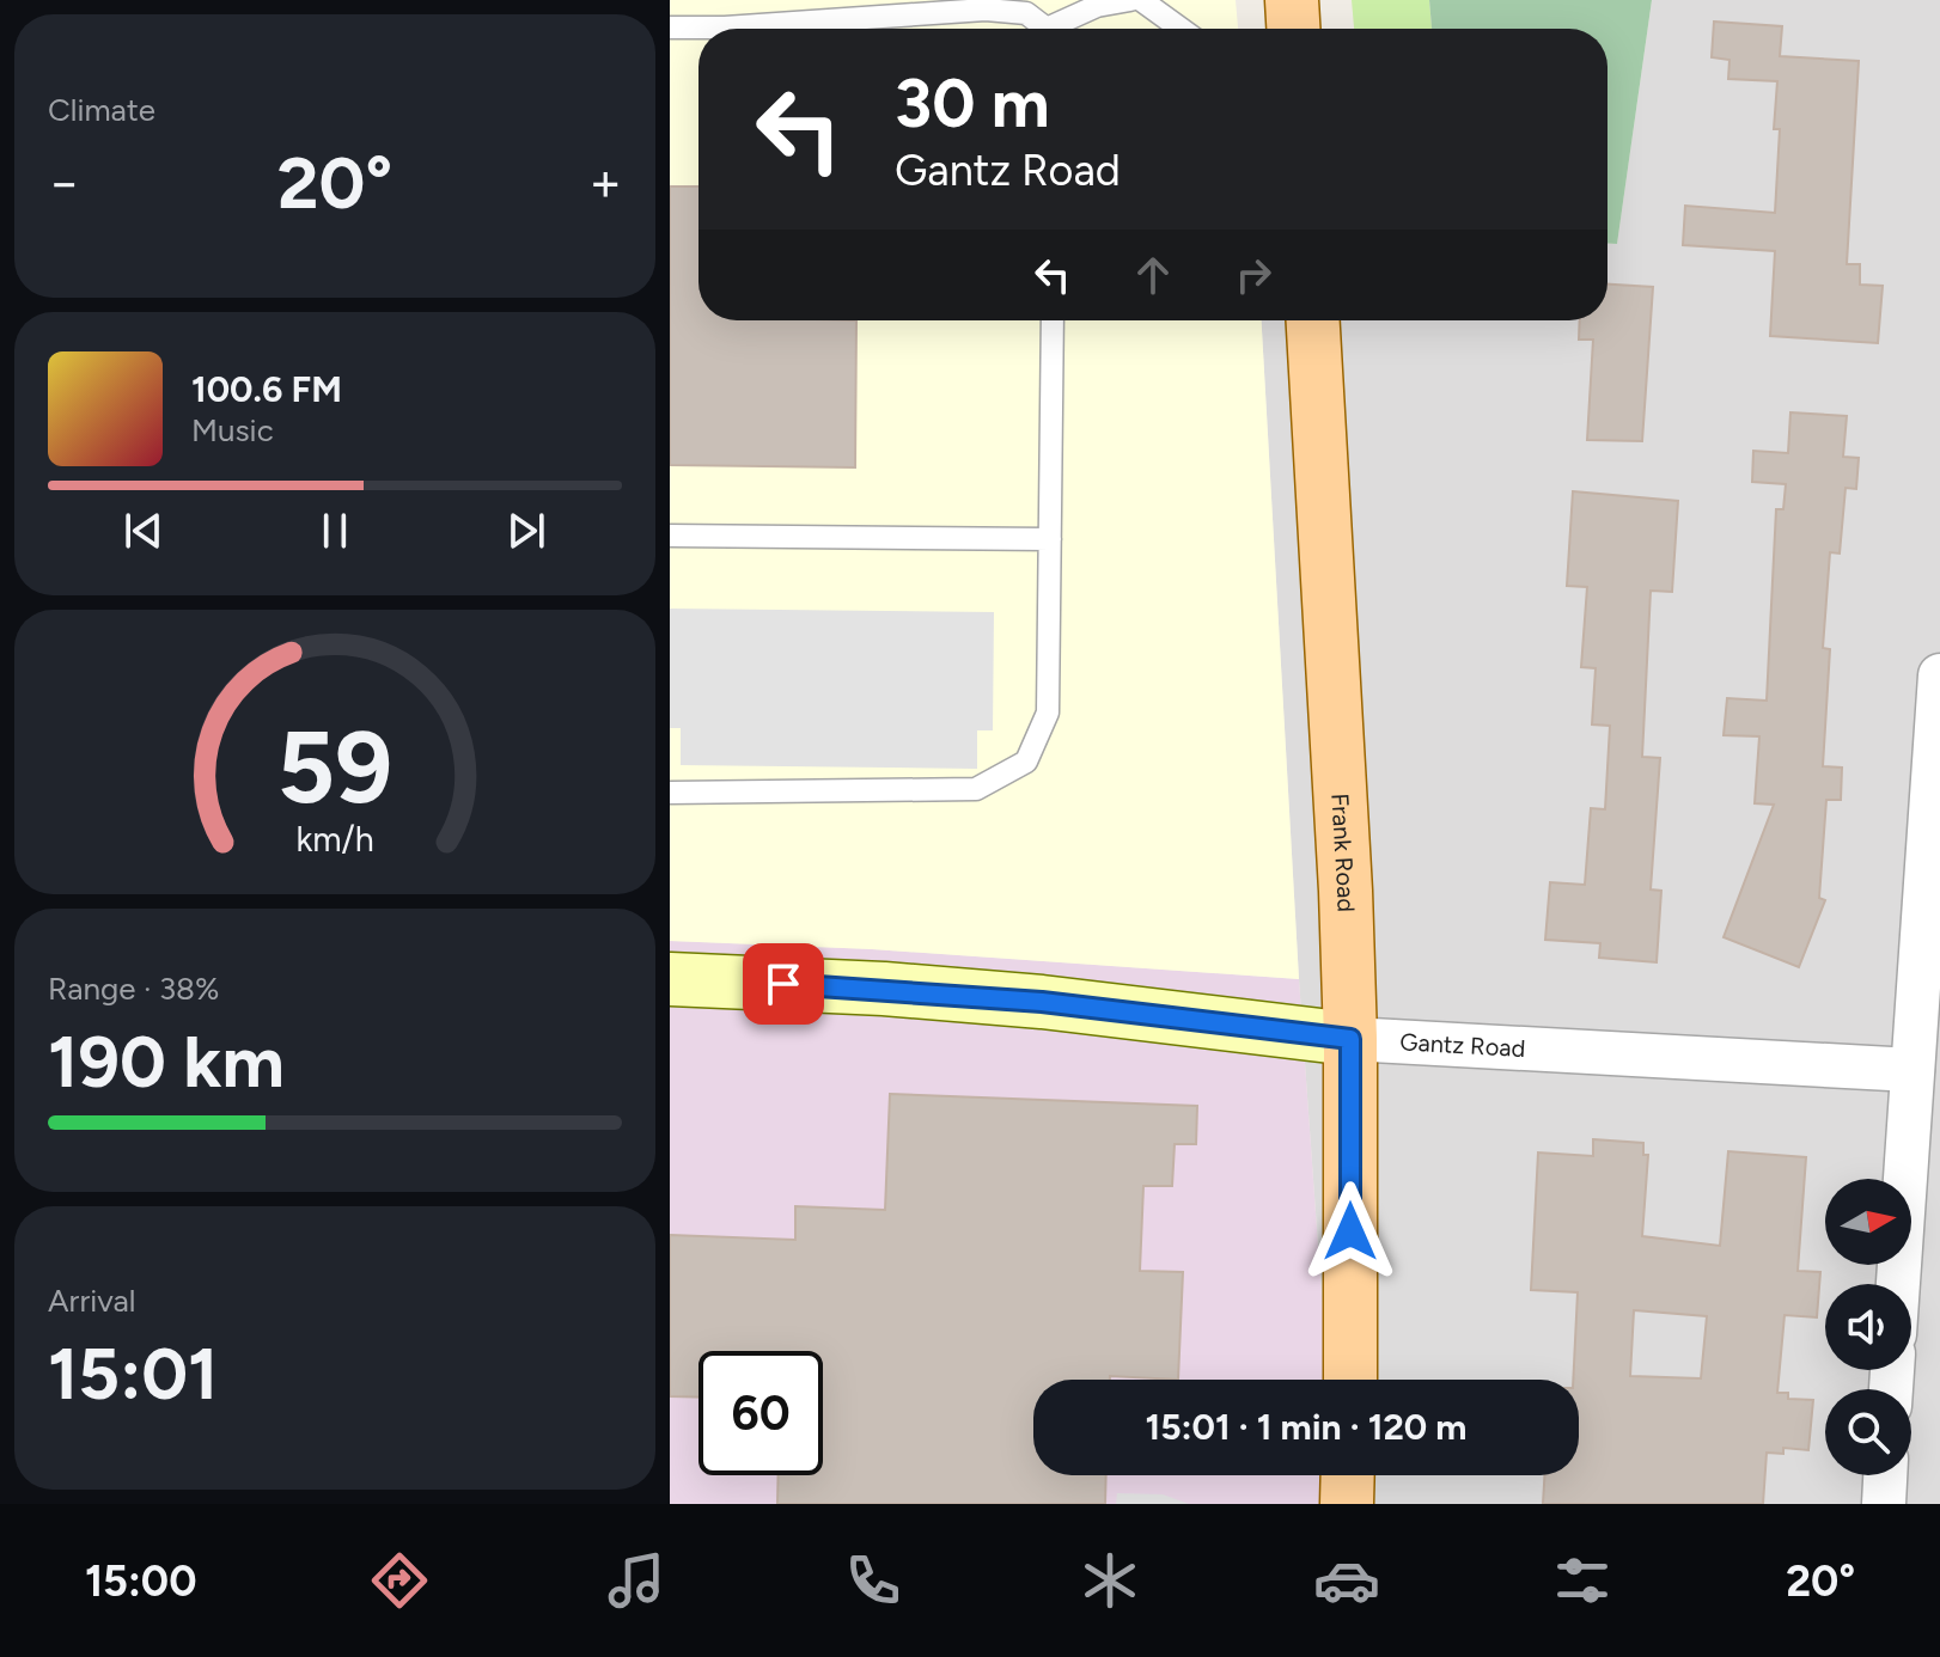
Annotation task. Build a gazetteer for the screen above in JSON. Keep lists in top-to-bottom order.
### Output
{
  "streets": {
    "main road": ["Frank Road", "Gantz Road"]
  },
  "crossings": [
    ["Frank Road", "Gantz Road"]
  ],
  "north": "right",
  "page": {
    "tile": [
      "Climate",
      ["Range · 38%", "190 km"],
      ["Arrival", "15:01"]
    ],
    "turn": ["30 m", "Gantz Road"],
    "heat": ["−", "20°", "+"],
    "song": ["100.6 FM", "Music"],
    "limit": "60",
    "trip": "15:01 · 1 min · 120 m",
    "tabs": ["15:00", "20°"],
    "gauge": ["59", "km/h"]
  }
}
